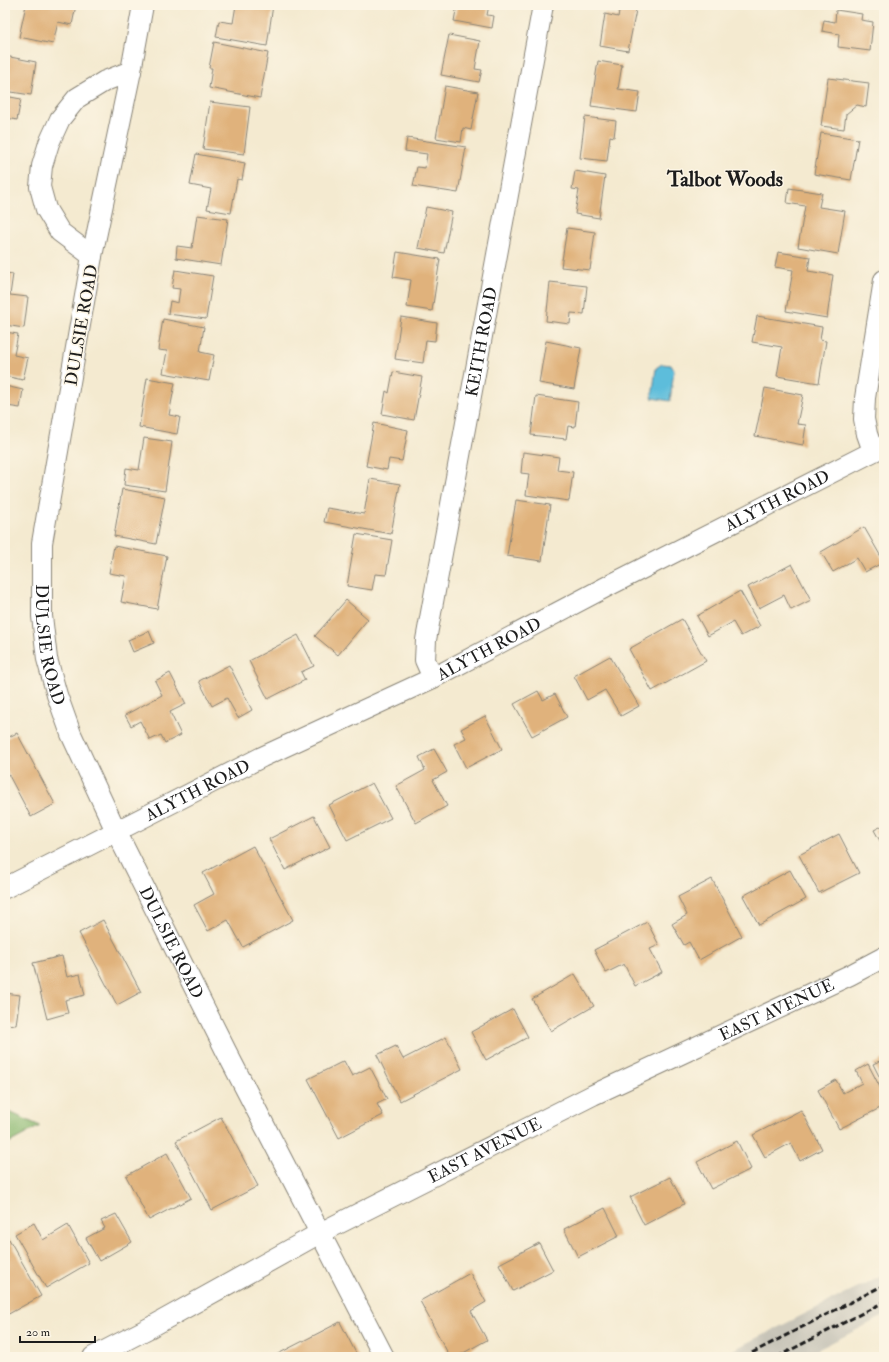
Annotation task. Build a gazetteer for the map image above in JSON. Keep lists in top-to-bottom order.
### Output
{
  "streets": {
    "street": [
      "DULSIE ROAD",
      "KEITH ROAD",
      "ALYTH ROAD",
      "EAST AVENUE"
    ]
  },
  "crossings": [
    ["DULSIE ROAD", "ALYTH ROAD"],
    ["DULSIE ROAD", "EAST AVENUE"],
    ["KEITH ROAD", "ALYTH ROAD"]
  ],
  "districts": ["Talbot Woods"],
  "scale_bar": "20 m"
}
